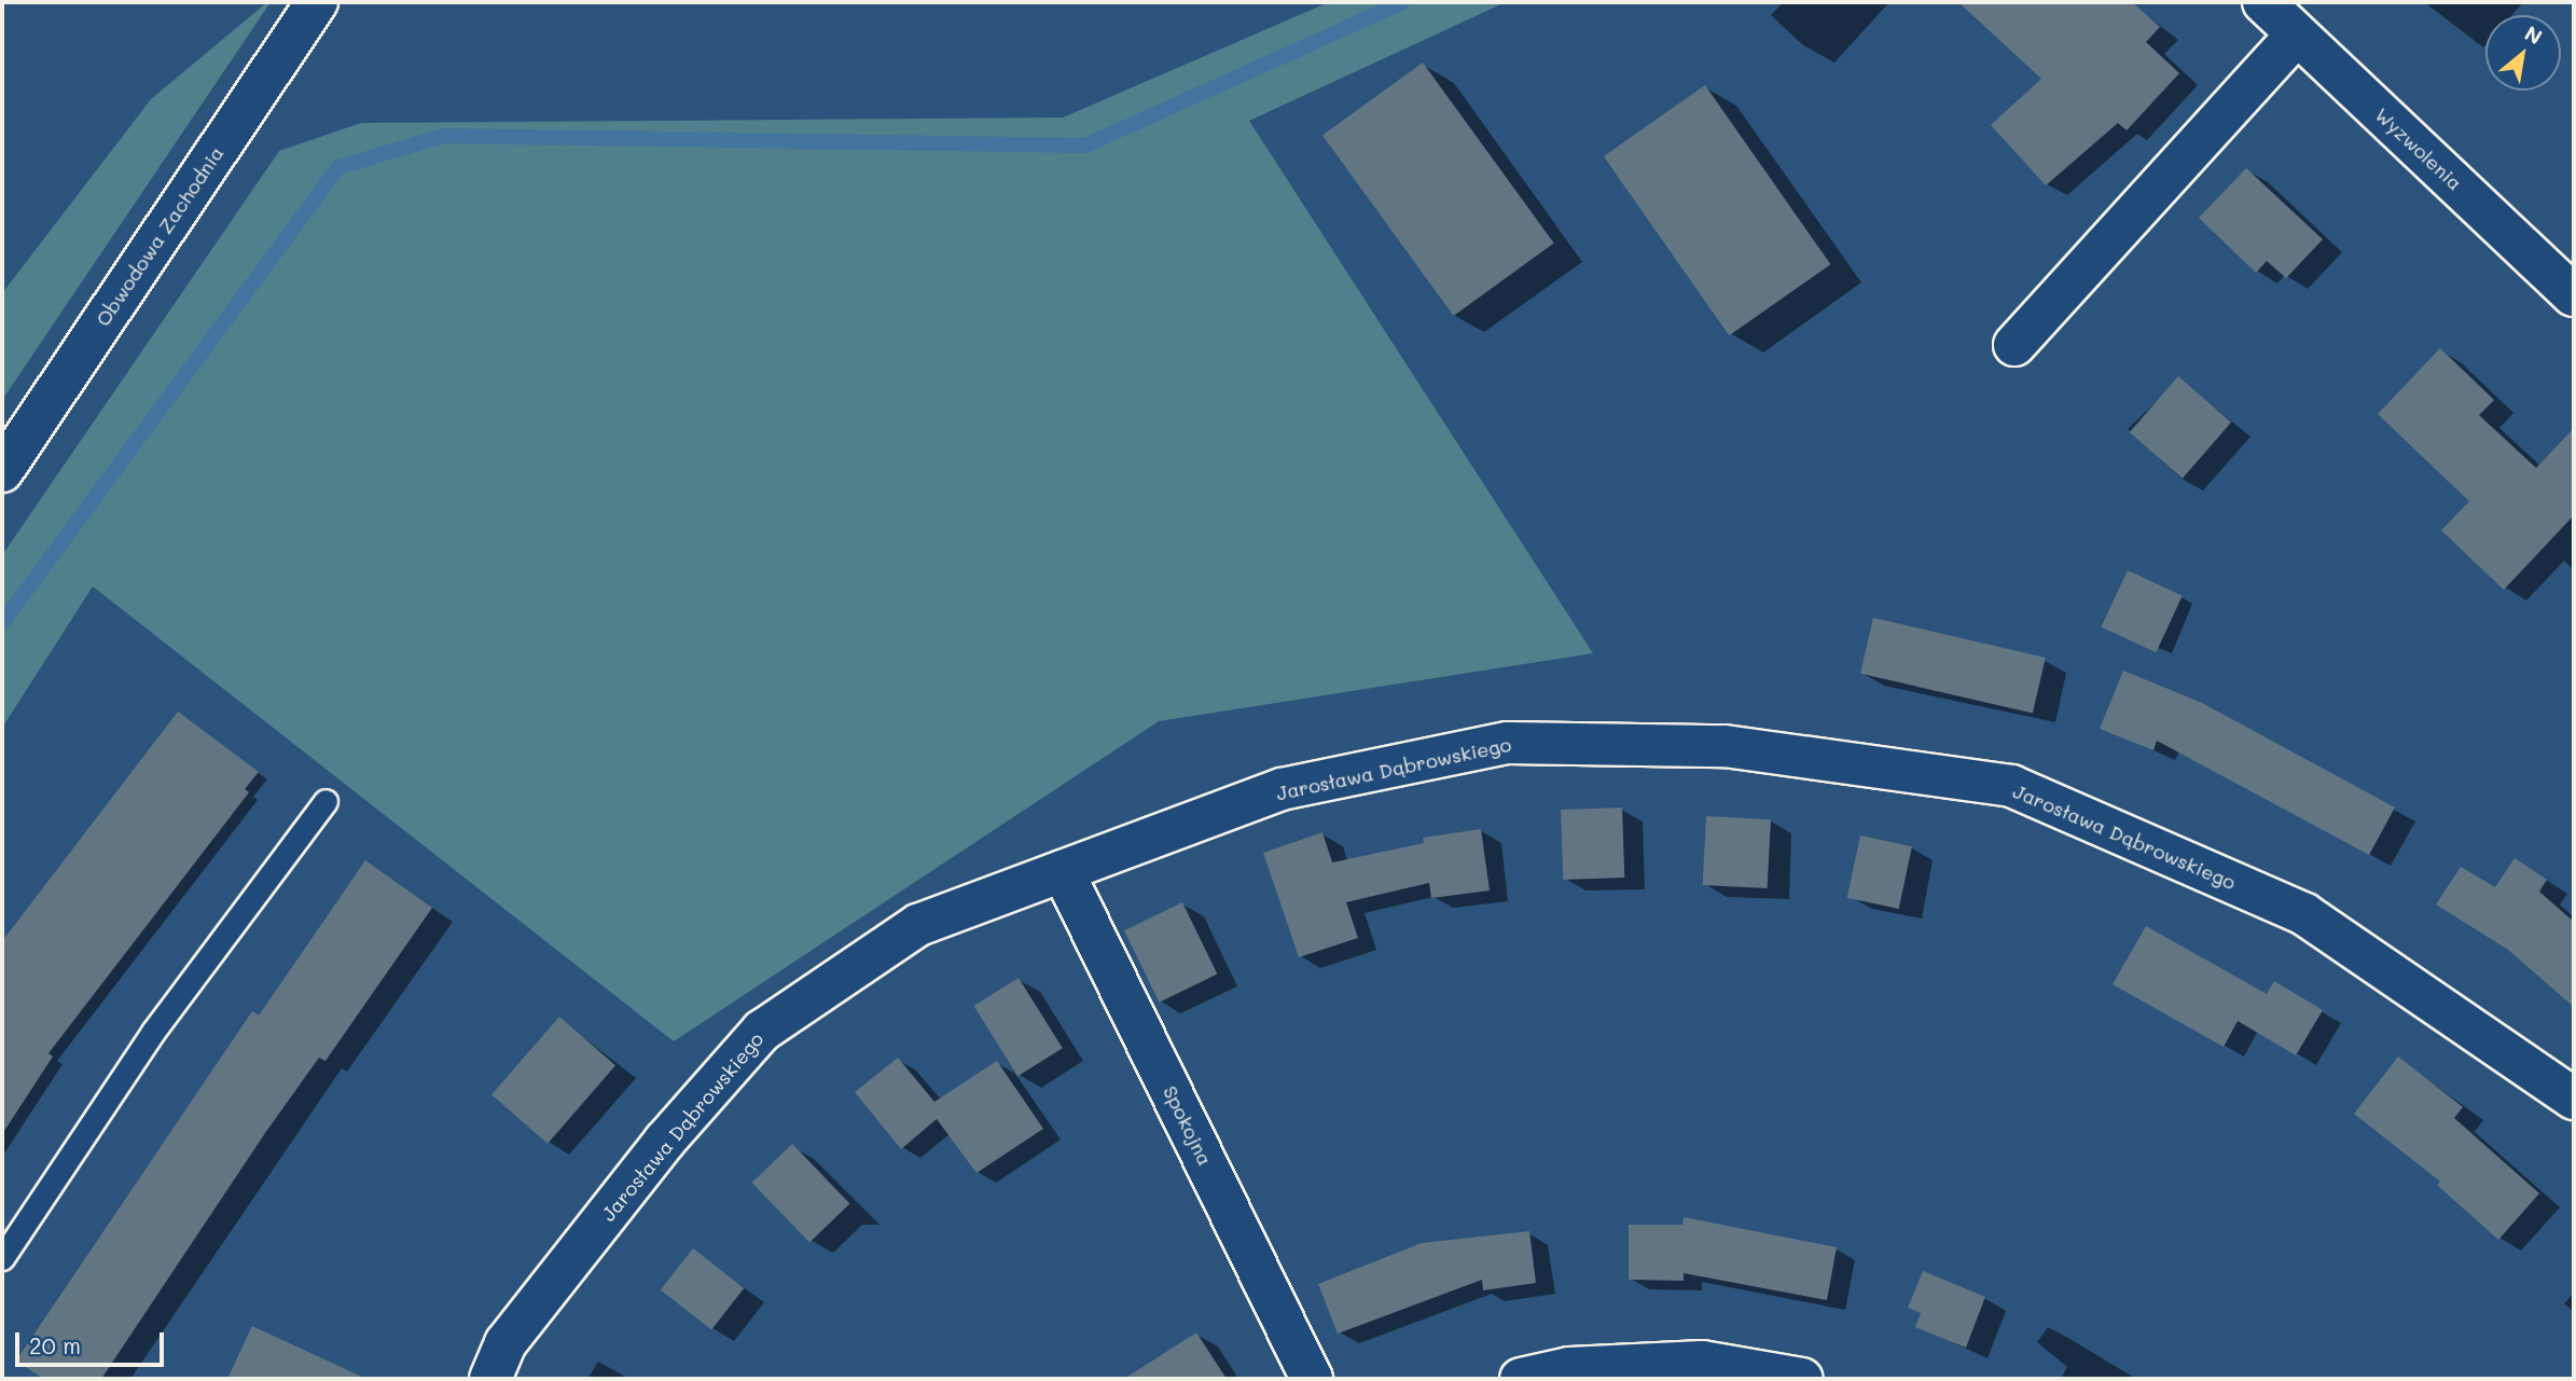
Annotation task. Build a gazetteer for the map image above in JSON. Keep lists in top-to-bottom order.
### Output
{
  "streets": {
    "street": [
      "Wyzwolenia",
      "Obwodowa Zachodnia",
      "Jarosława Dąbrowskiego",
      "Spokojna"
    ]
  },
  "crossings": [
    ["Jarosława Dąbrowskiego", "Spokojna"]
  ],
  "scale_bar": "20 m",
  "north": "top right"
}
